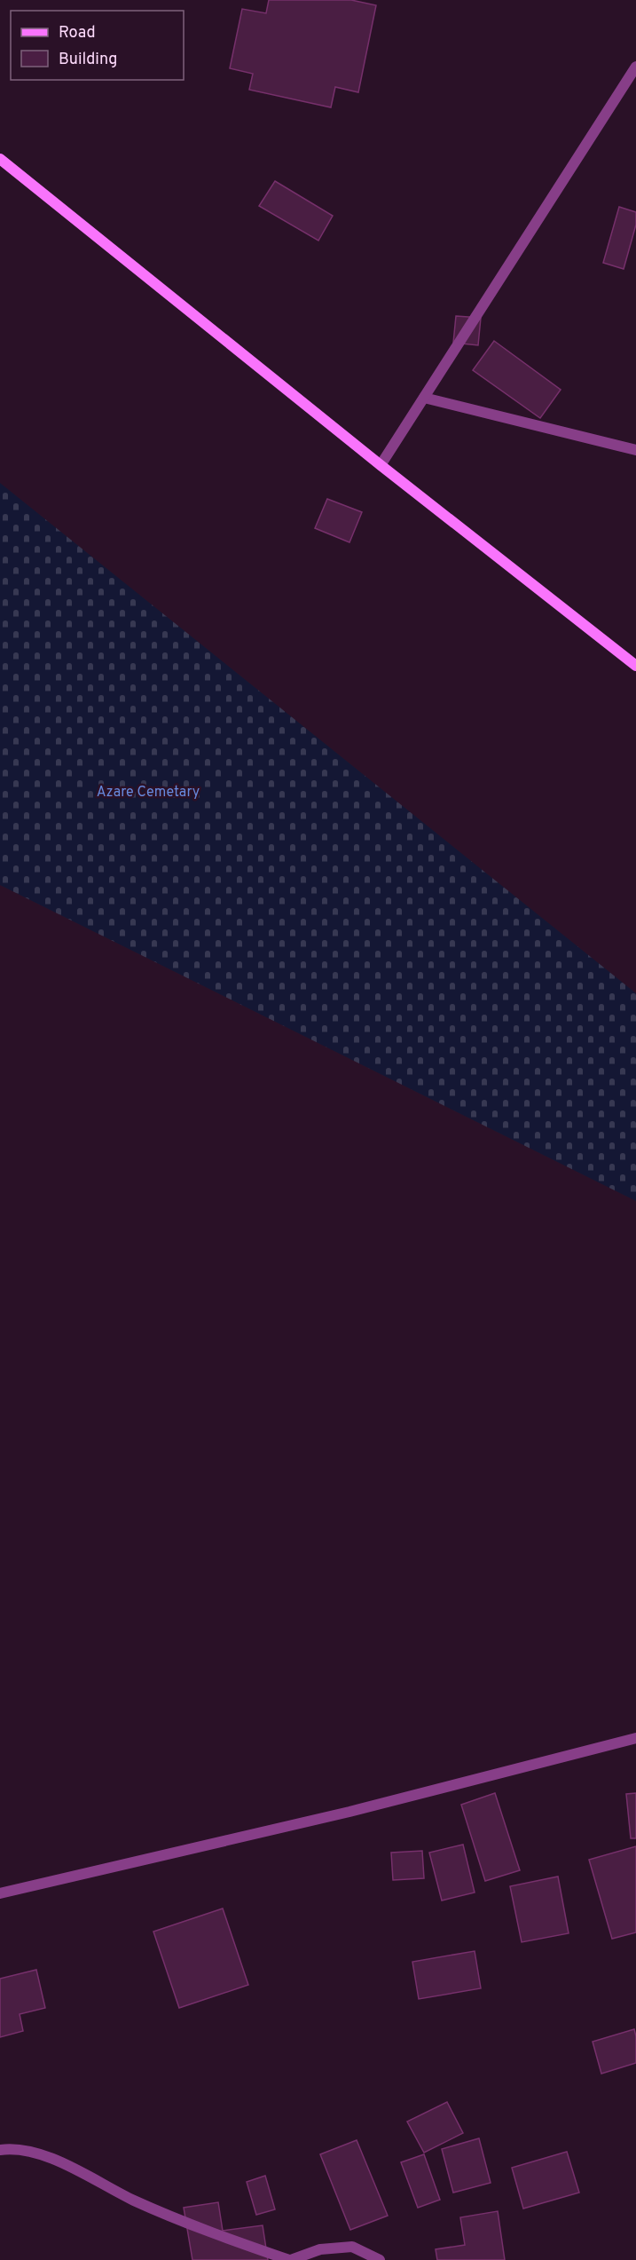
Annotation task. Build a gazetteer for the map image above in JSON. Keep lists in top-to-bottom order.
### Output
{
  "parks": ["Azare Cemetary"],
  "legend": ["Road", "Building"]
}
